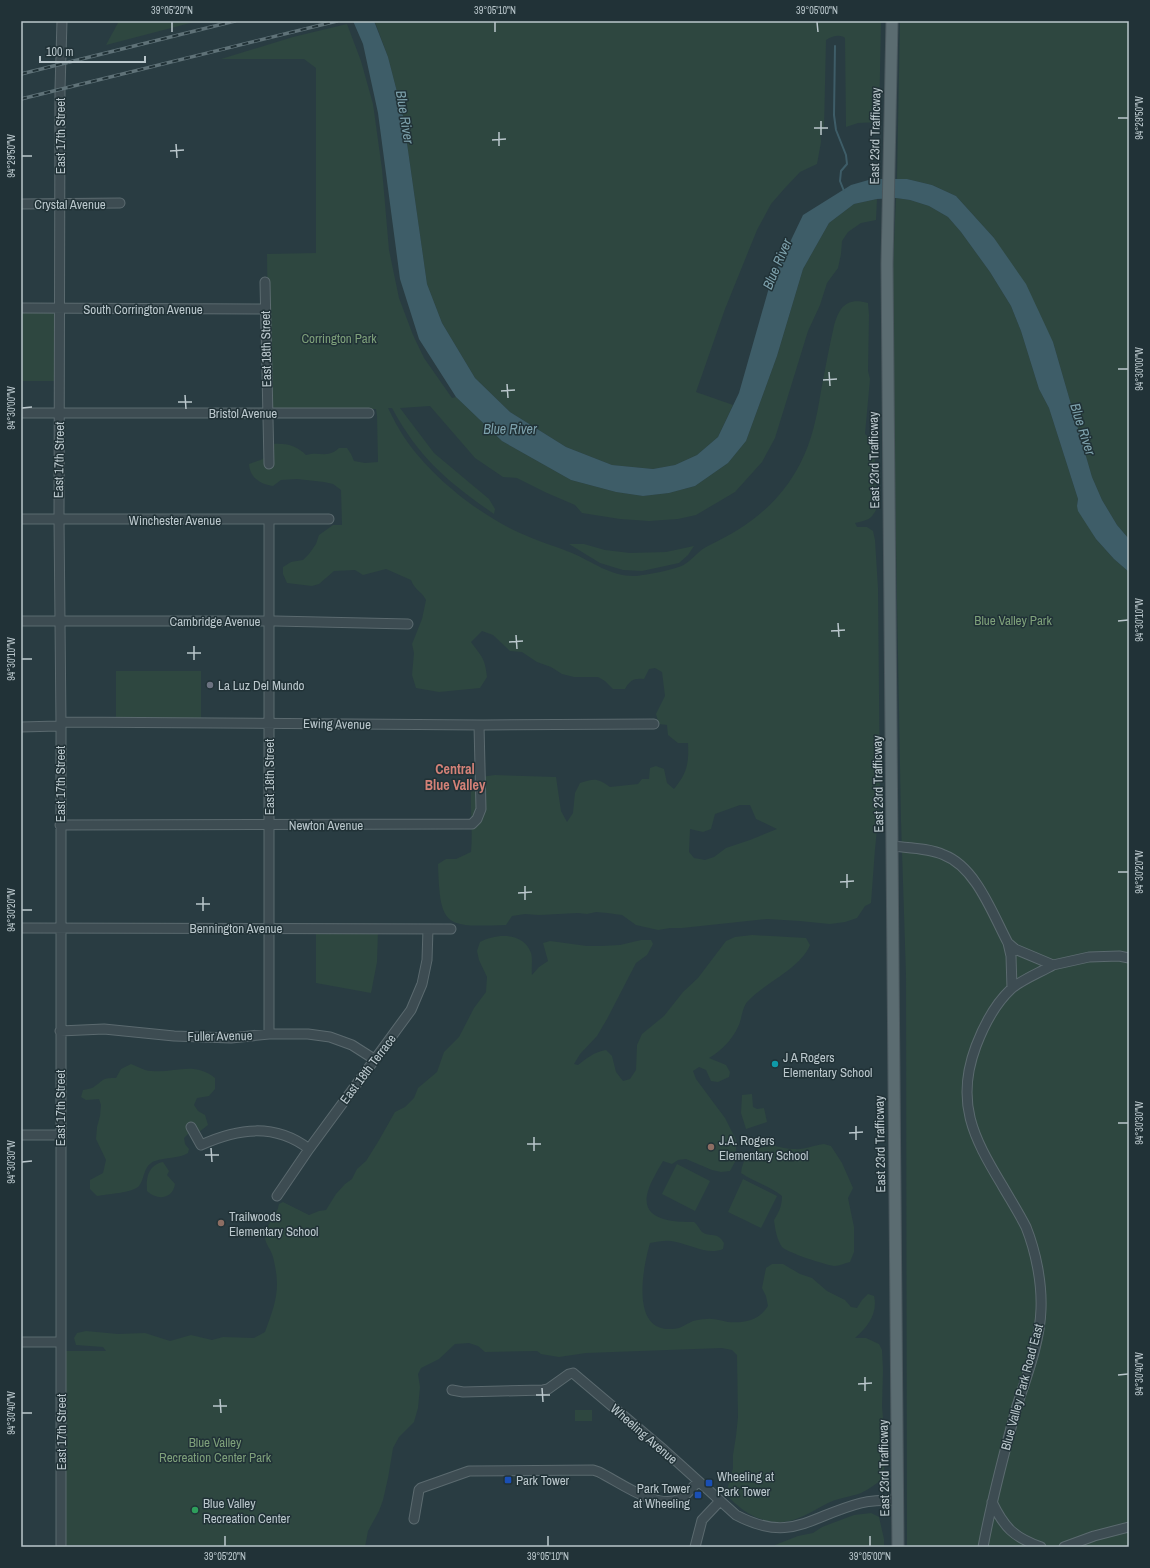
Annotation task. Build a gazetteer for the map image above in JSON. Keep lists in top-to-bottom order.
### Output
{
  "streets": {
    "main road": ["East 23rd Trafficway"],
    "street": [
      "East 17th Street",
      "Crystal Avenue",
      "South Corrington Avenue",
      "East 18th Street",
      "Bristol Avenue",
      "Winchester Avenue",
      "Cambridge Avenue",
      "Ewing Avenue",
      "Newton Avenue",
      "Bennington Avenue",
      "Fuller Avenue",
      "East 18th Terrace",
      "Blue Valley Park Road East",
      "Wheeling Avenue"
    ]
  },
  "crossings": [
    ["East 17th Street", "Crystal Avenue"],
    ["East 17th Street", "South Corrington Avenue"],
    ["East 17th Street", "Bristol Avenue"],
    ["East 17th Street", "Winchester Avenue"],
    ["East 17th Street", "Cambridge Avenue"],
    ["East 17th Street", "Ewing Avenue"],
    ["East 17th Street", "Newton Avenue"],
    ["East 17th Street", "Bennington Avenue"],
    ["East 17th Street", "Fuller Avenue"],
    ["East 23rd Trafficway", "Wheeling Avenue"],
    ["South Corrington Avenue", "East 18th Street"],
    ["East 18th Street", "Bristol Avenue"],
    ["East 18th Street", "Winchester Avenue"],
    ["East 18th Street", "Cambridge Avenue"],
    ["East 18th Street", "Ewing Avenue"],
    ["East 18th Street", "Newton Avenue"],
    ["East 18th Street", "Bennington Avenue"],
    ["East 18th Street", "Fuller Avenue"],
    ["Ewing Avenue", "Newton Avenue"],
    ["Bennington Avenue", "East 18th Terrace"],
    ["Fuller Avenue", "East 18th Terrace"]
  ],
  "districts": ["Central Blue Valley"],
  "water": ["Blue River"],
  "parks": ["Corrington Park", "Blue Valley Park", "Blue Valley Recreation Center Park"],
  "places": {
    "other": [
      "La Luz Del Mundo",
      "J A Rogers Elementary School",
      "J.A. Rogers Elementary School",
      "Trailwoods Elementary School",
      "Blue Valley Recreation Center"
    ],
    "transit": ["Park Tower", "Wheeling at Park Tower", "Park Tower at Wheeling"]
  },
  "scale_bar": "100 m",
  "coordinates": [
    "39°05'20\"N",
    "39°05'10\"N",
    "39°05'00\"N",
    "94°29'50\"W",
    "94°30'00\"W",
    "94°30'10\"W",
    "94°30'20\"W",
    "94°30'30\"W",
    "94°30'40\"W"
  ]
}
